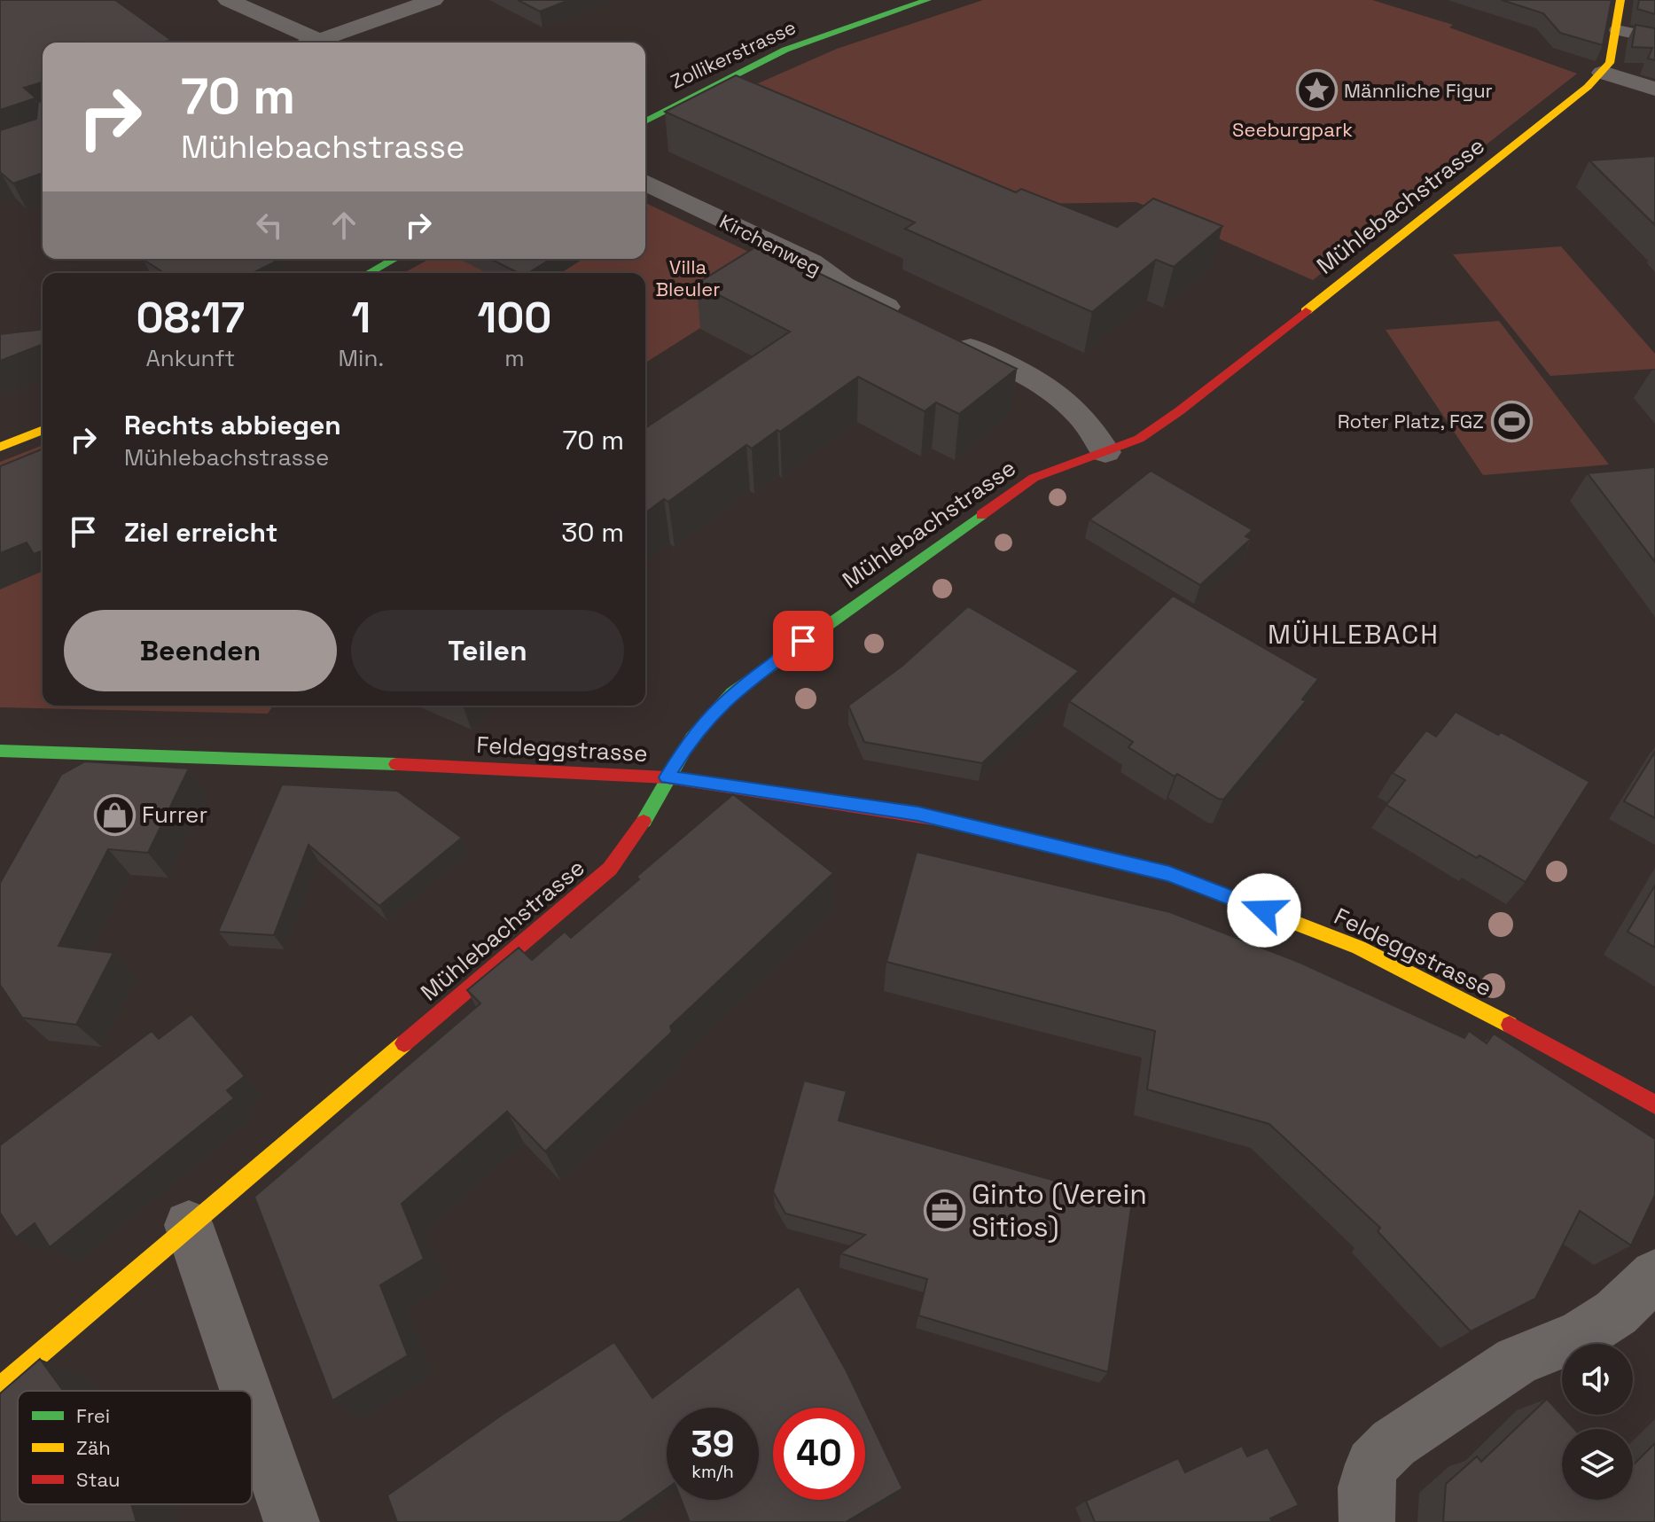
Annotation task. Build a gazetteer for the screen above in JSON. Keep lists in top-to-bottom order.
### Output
{
  "streets": {
    "street": [
      "Zollikerstrasse",
      "Mühlebachstrasse",
      "Kirchenweg",
      "Feldeggstrasse"
    ]
  },
  "crossings": [
    ["Mühlebachstrasse", "Feldeggstrasse"]
  ],
  "districts": ["MÜHLEBACH"],
  "parks": ["Seeburgpark", "Villa Bleuler"],
  "places": {
    "place": ["Männliche Figur"],
    "sports": ["Roter Platz, FGZ"],
    "shop": ["Furrer"],
    "office": ["Ginto (Verein Sitios)"]
  },
  "legend": ["Frei", "Zäh", "Stau"],
  "page": {
    "turn": ["70 m", "Mühlebachstrasse"],
    "eta": [
      "08:17",
      "Ankunft",
      "1",
      "Min.",
      "100",
      "m"
    ],
    "list": [
      {
        "name": "Rechts abbiegen",
        "note": "Mühlebachstrasse",
        "value": "70 m"
      },
      {
        "name": "Ziel erreicht",
        "value": "30 m"
      }
    ],
    "buttons": ["Beenden", "Teilen"],
    "speed": "39 km/h",
    "limit": "40"
  }
}
